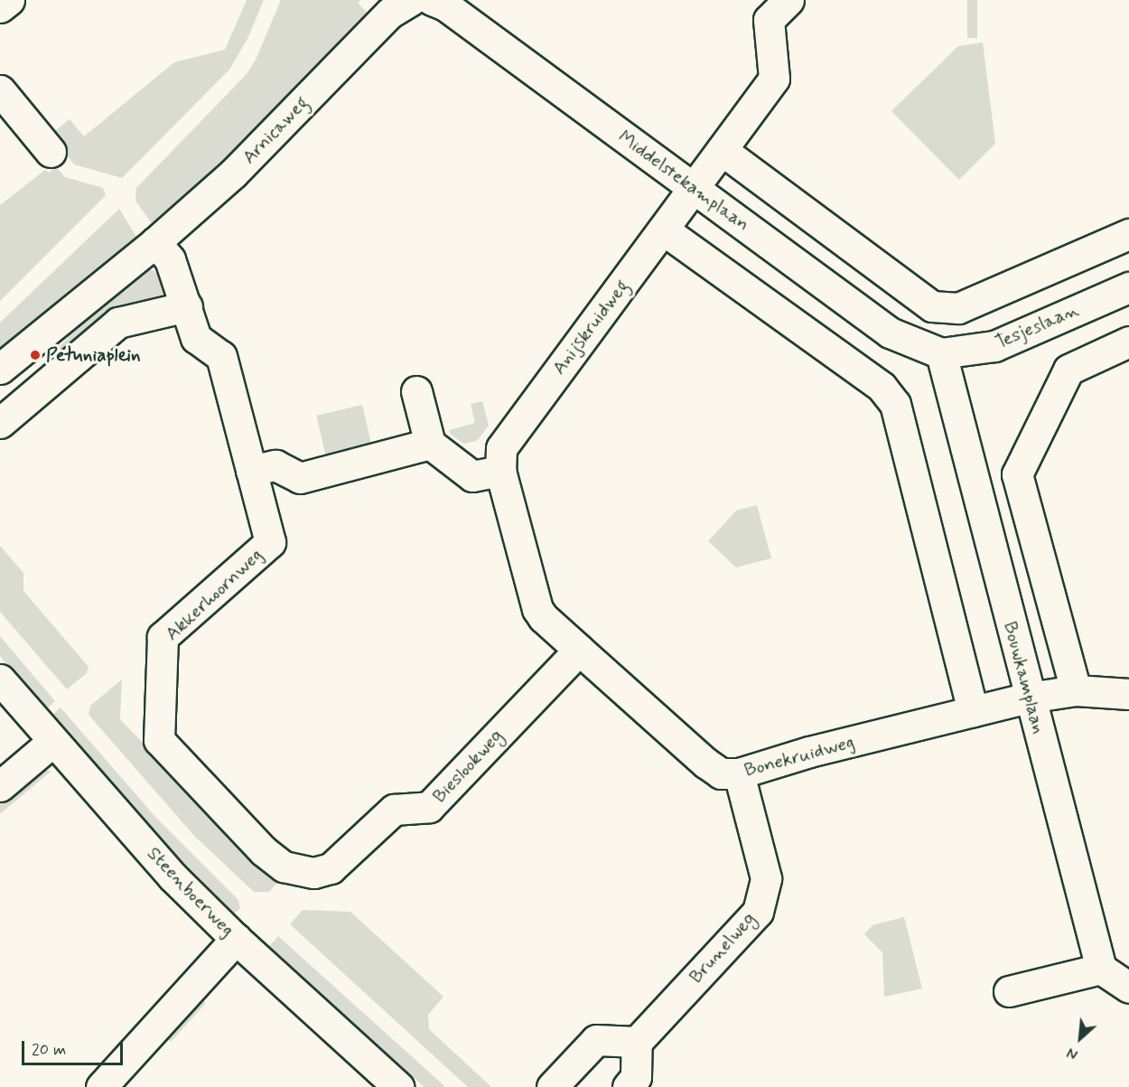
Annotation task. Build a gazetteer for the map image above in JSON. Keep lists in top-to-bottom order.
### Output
{
  "streets": {
    "street": [
      "Arnicaweg",
      "Middelstekamplaan",
      "Tesjeslaan",
      "Anijskruidweg",
      "Akkerhoornweg",
      "Bouwkamplaan",
      "Bonekruidweg",
      "Bieslookweg",
      "Steenboerweg",
      "Brunelweg"
    ]
  },
  "crossings": [
    ["Middelstekamplaan", "Tesjeslaan"],
    ["Middelstekamplaan", "Anijskruidweg"],
    ["Middelstekamplaan", "Bouwkamplaan"],
    ["Tesjeslaan", "Bouwkamplaan"],
    ["Anijskruidweg", "Bonekruidweg"],
    ["Anijskruidweg", "Bieslookweg"],
    ["Akkerhoornweg", "Bieslookweg"],
    ["Bouwkamplaan", "Bonekruidweg"],
    ["Bonekruidweg", "Bieslookweg"],
    ["Bonekruidweg", "Brunelweg"]
  ],
  "places": ["Petuniaplein"],
  "scale_bar": "20 m",
  "north": "bottom left"
}
